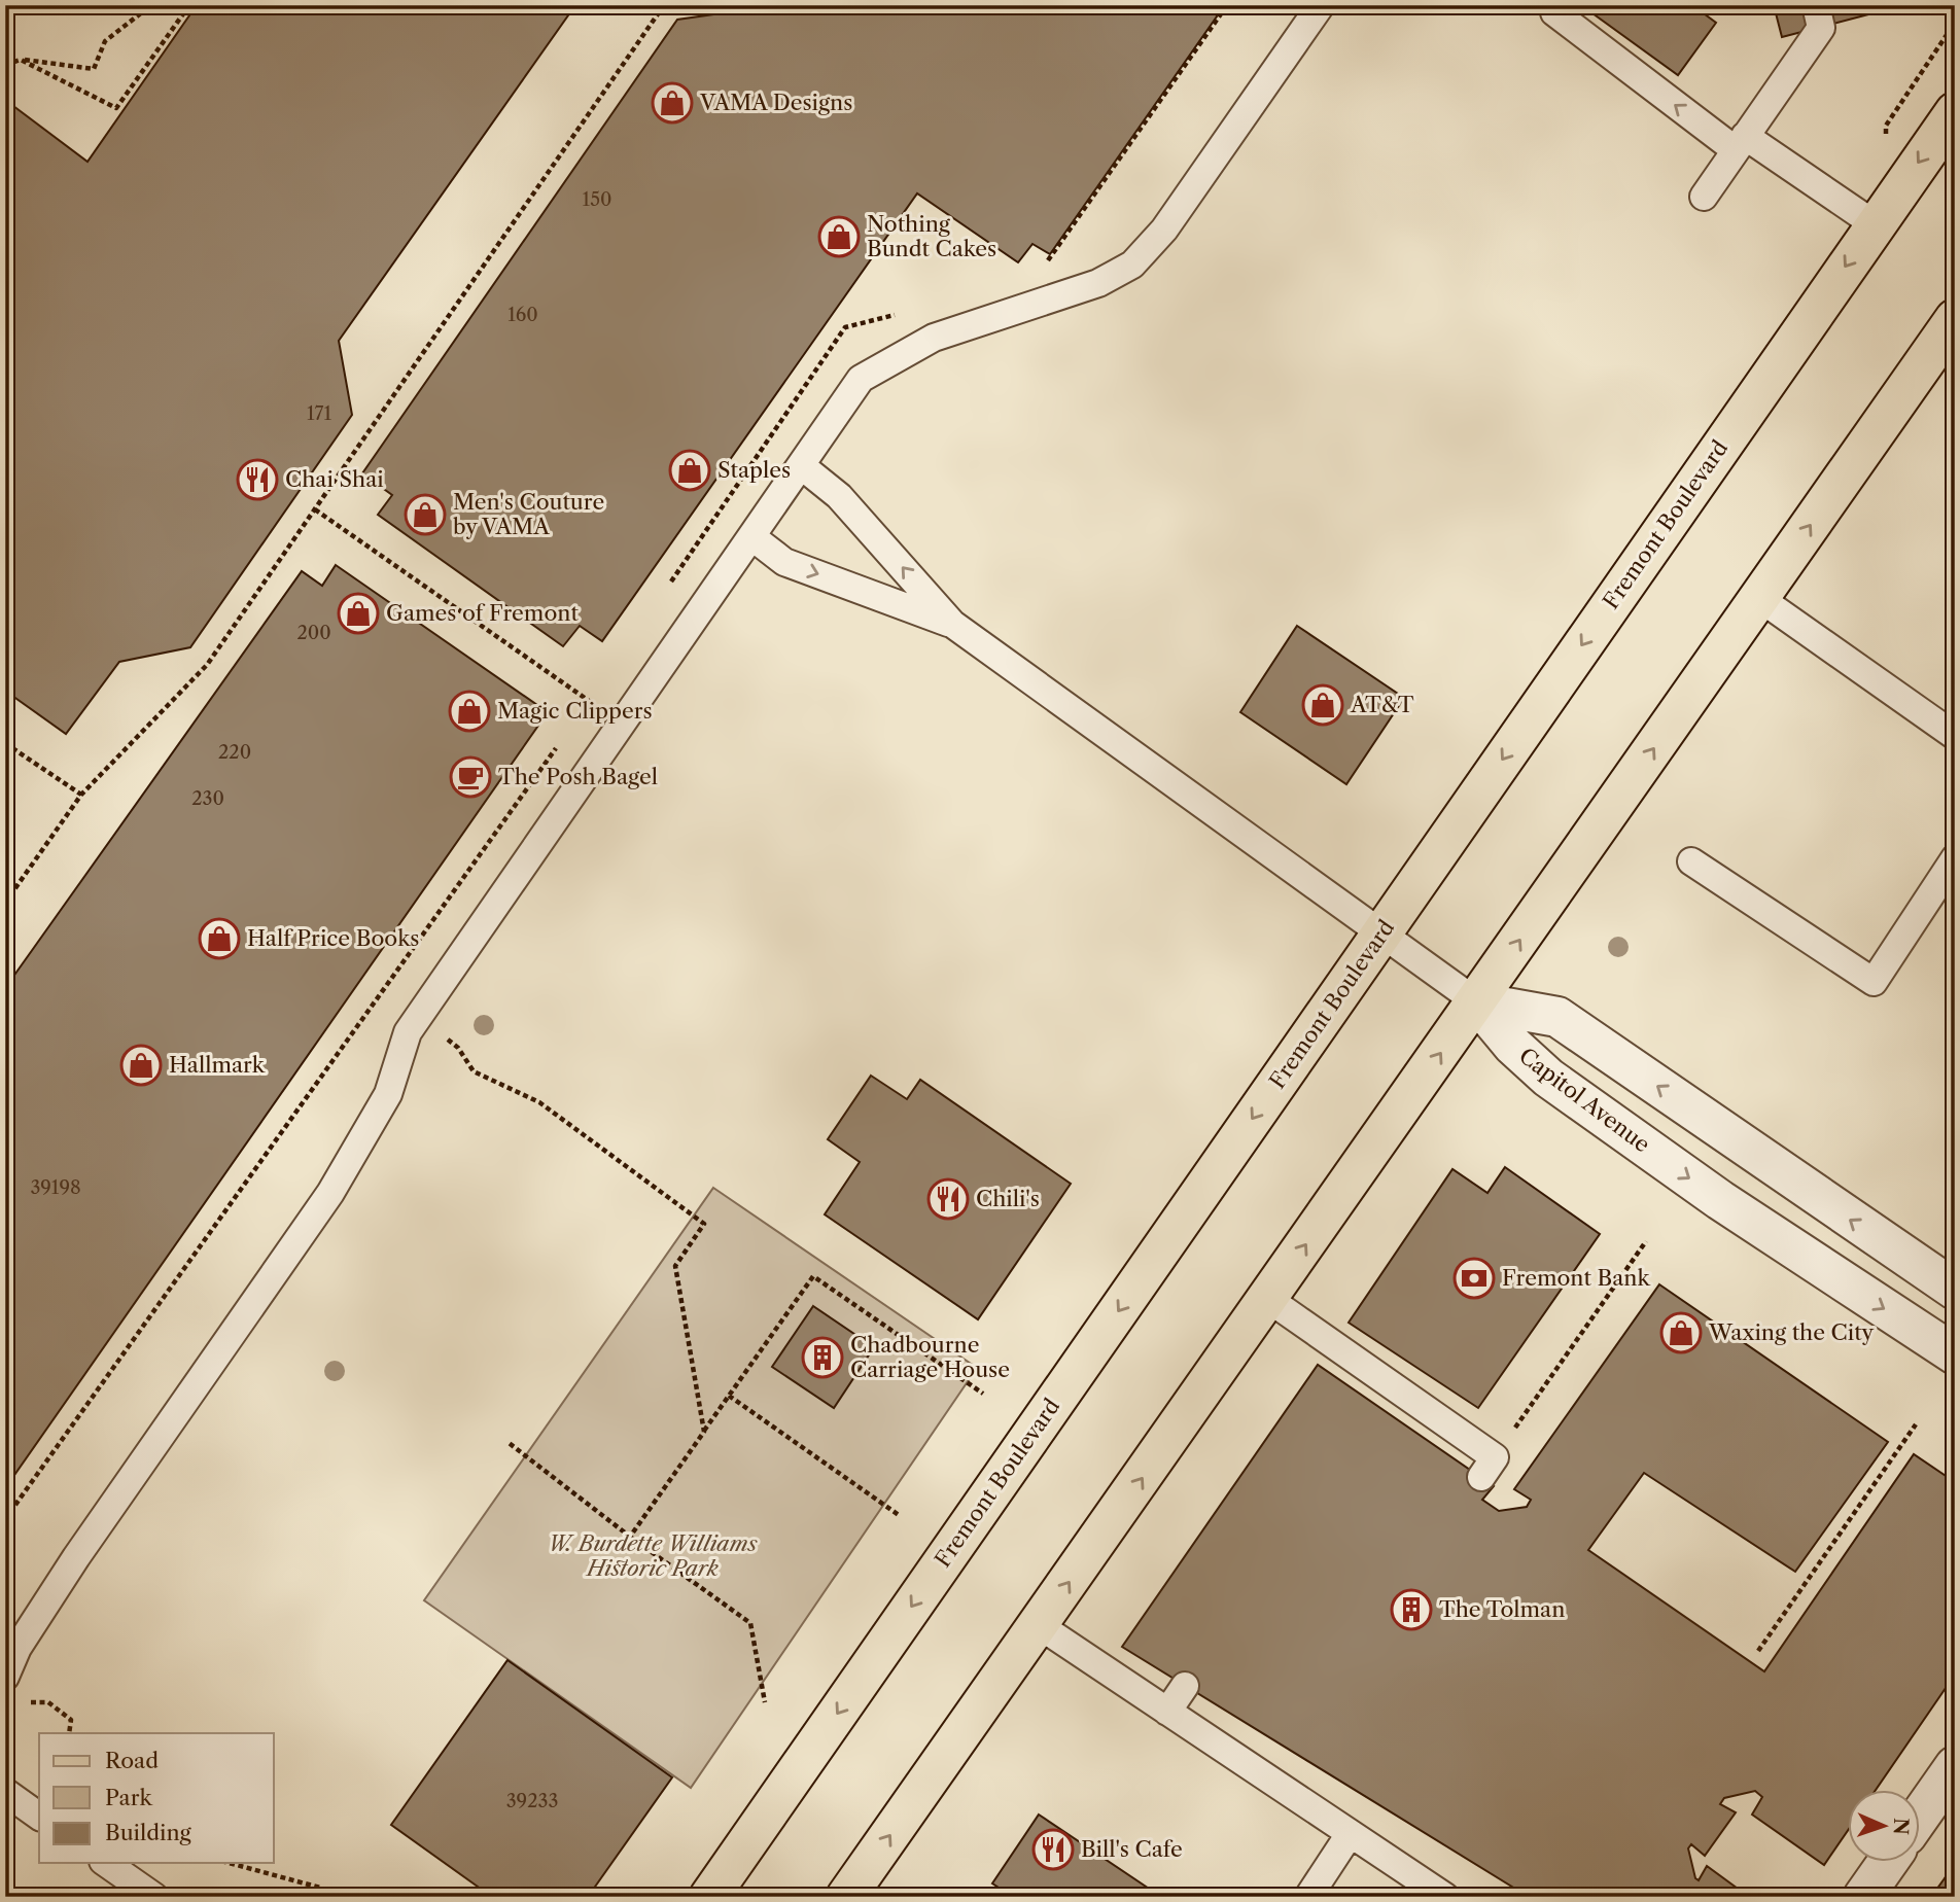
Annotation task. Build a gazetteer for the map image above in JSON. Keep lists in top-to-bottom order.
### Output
{
  "streets": {
    "main road": ["Fremont Boulevard"],
    "street": ["Capitol Avenue"]
  },
  "parks": ["W. Burdette Williams Historic Park"],
  "places": {
    "shop": [
      "VAMA Designs",
      "Nothing Bundt Cakes",
      "Staples",
      "Men's Couture by VAMA",
      "Games of Fremont",
      "AT&T",
      "Magic Clippers",
      "Half Price Books",
      "Hallmark",
      "Waxing the City"
    ],
    "restaurant": ["Chai Shai", "Chili's", "Bill's Cafe"],
    "cafe": ["The Posh Bagel"],
    "bank": ["Fremont Bank"],
    "building": ["Chadbourne Carriage House", "The Tolman"]
  },
  "house_numbers": [
    "150",
    "160",
    "171",
    "200",
    "220",
    "230",
    "39198",
    "39233"
  ],
  "legend": ["Road", "Park", "Building"],
  "north": "right"
}
